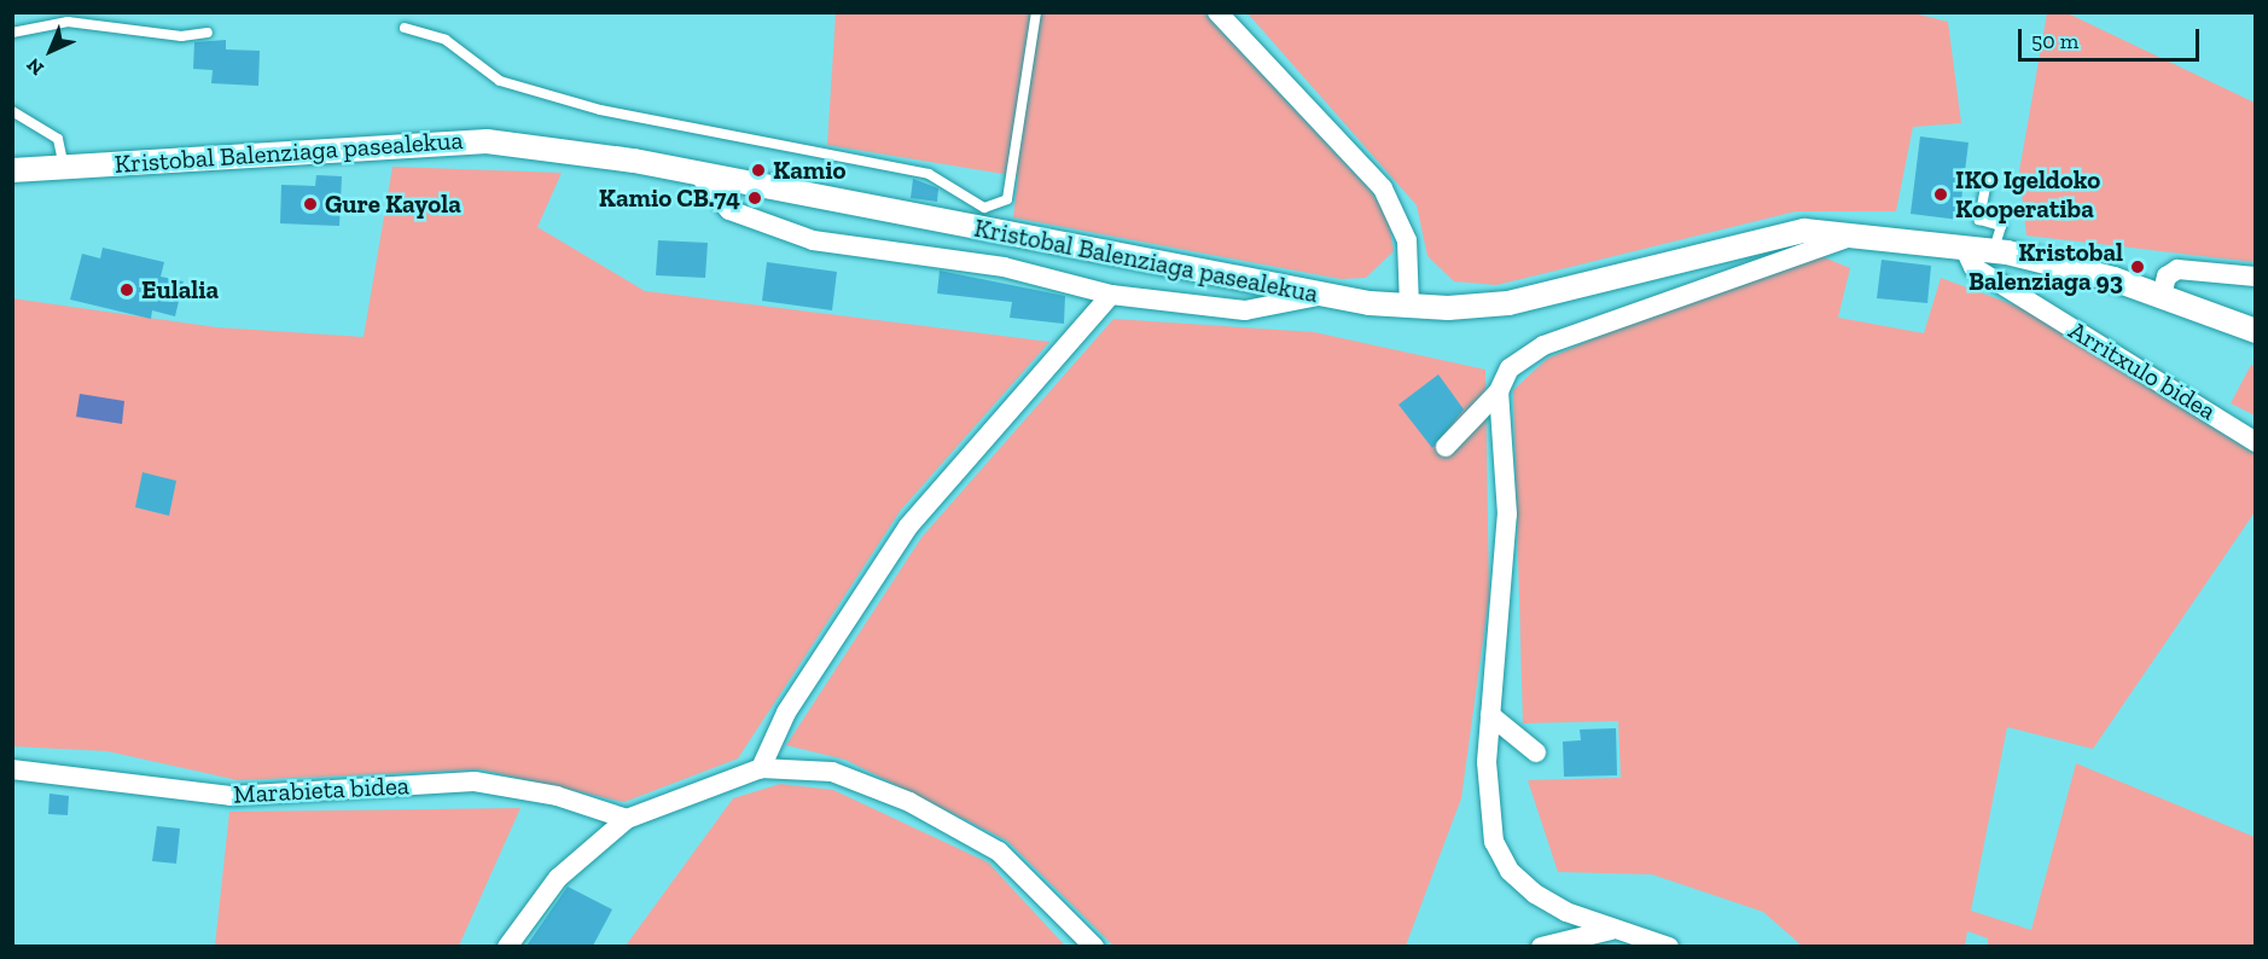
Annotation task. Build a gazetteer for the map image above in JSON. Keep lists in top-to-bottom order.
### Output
{
  "streets": {
    "street": ["Kristobal Balenziaga pasealekua", "Arritxulo bidea", "Marabieta bidea"]
  },
  "crossings": [
    ["Kristobal Balenziaga pasealekua", "Arritxulo bidea"]
  ],
  "places": [
    "Kamio",
    "IKO Igeldoko Kooperatiba",
    "Kamio CB.74",
    "Gure Kayola",
    "Kristobal Balenziaga 93",
    "Eulalia"
  ],
  "scale_bar": "50 m",
  "north": "bottom left"
}
